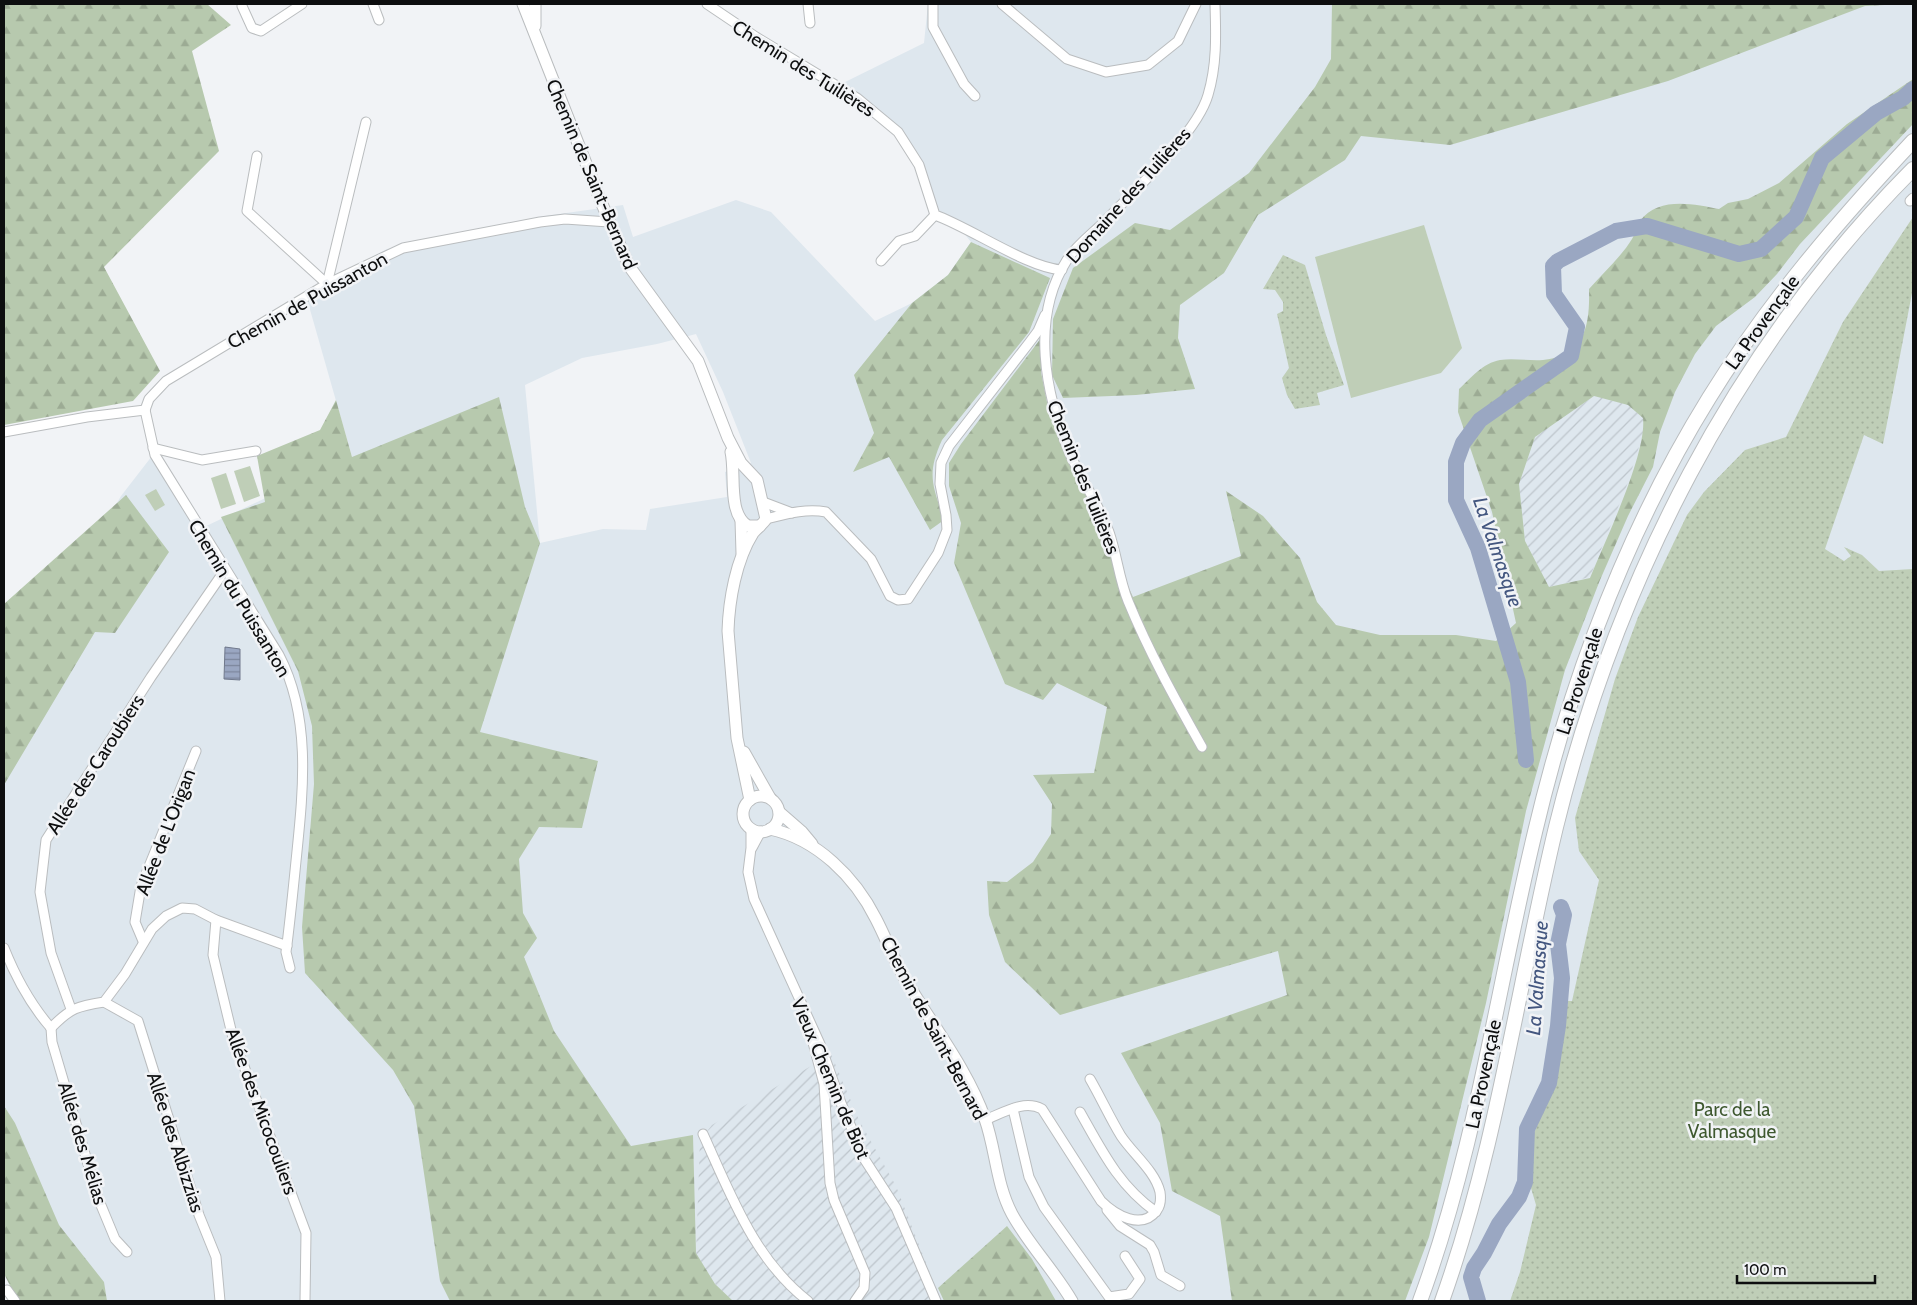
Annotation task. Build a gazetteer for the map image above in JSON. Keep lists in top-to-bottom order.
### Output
{
  "streets": {
    "highway": ["La Provençale"],
    "main road": ["Chemin de Saint-Bernard"],
    "street": [
      "Chemin des Tuilières",
      "Domaine des Tuilières",
      "Chemin de Puissanton",
      "Chemin du Puissanton",
      "Allée des Caroubiers",
      "Allée de L'Origan",
      "Vieux Chemin de Biot",
      "Allée des Micocouliers",
      "Allée des Albizzias",
      "Allée des Mélias"
    ]
  },
  "crossings": [
    ["Chemin des Tuilières", "Domaine des Tuilières"],
    ["Chemin de Saint-Bernard", "Chemin de Puissanton"],
    ["Chemin de Saint-Bernard", "Vieux Chemin de Biot"],
    ["Chemin de Puissanton", "Chemin du Puissanton"],
    ["Chemin du Puissanton", "Allée des Caroubiers"]
  ],
  "water": ["La Valmasque"],
  "parks": ["Parc de la Valmasque"],
  "scale_bar": "100 m"
}
